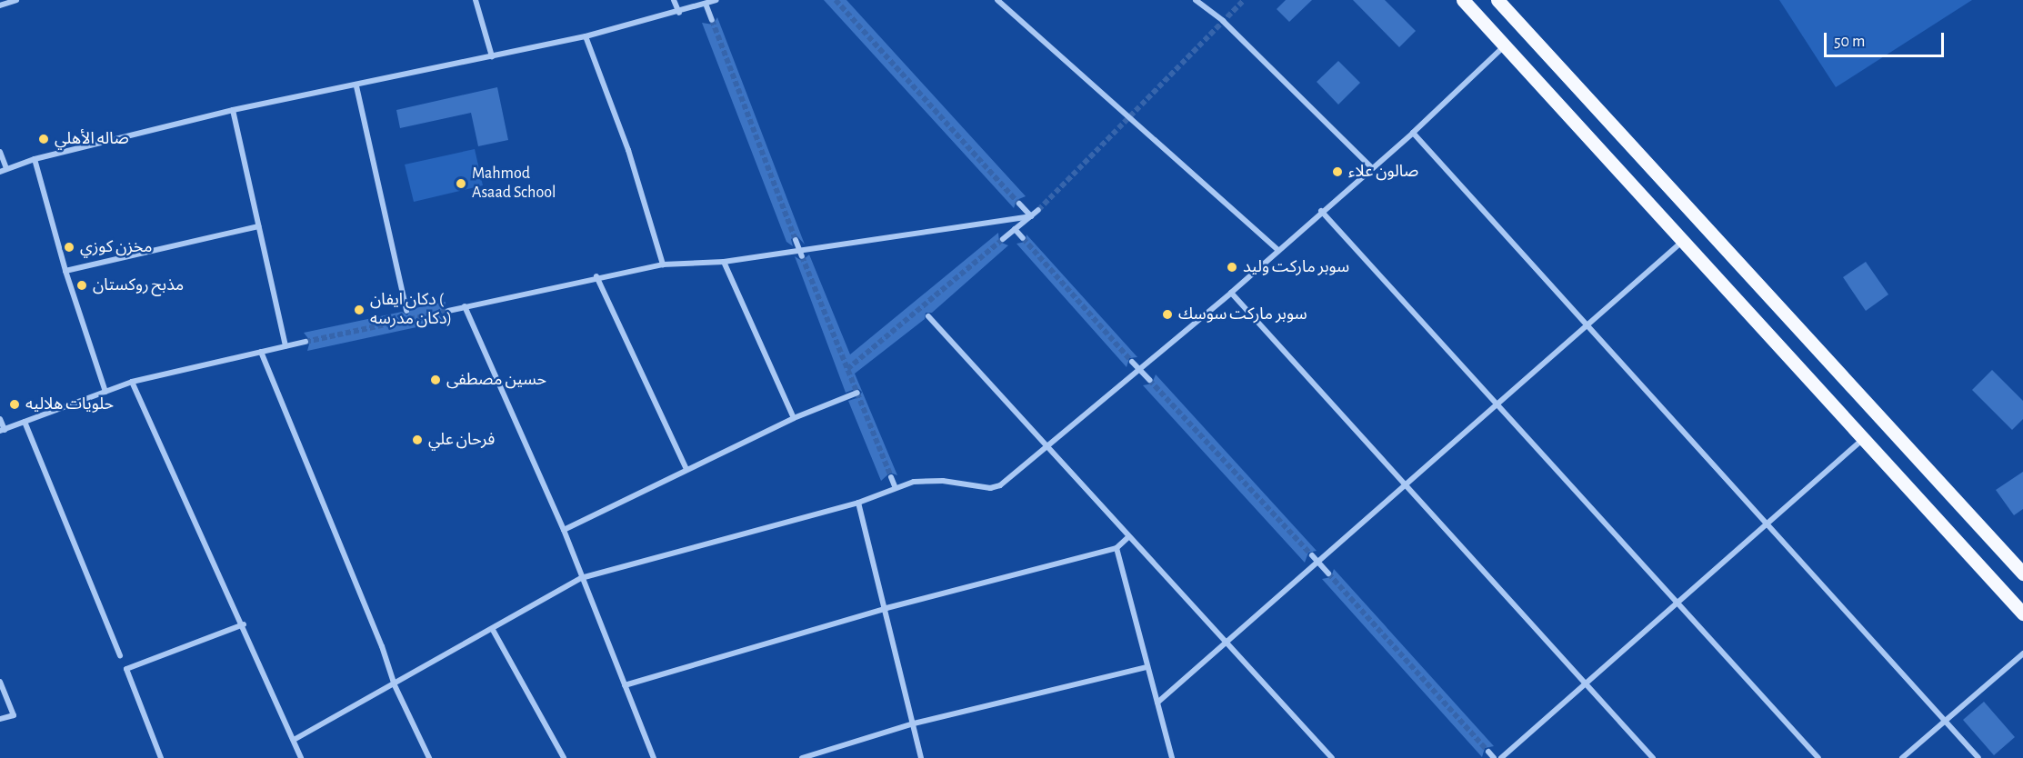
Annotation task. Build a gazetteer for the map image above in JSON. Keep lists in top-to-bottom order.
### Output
{
  "places": [
    "صاله الأهلي",
    "صالون علاء",
    "Mahmod Asaad School",
    "مخزن كوزي",
    "سوبر ماركت وليد",
    "مذبح روكستان",
    "دكان ايفان ( دكان مدرسه)",
    "سوبر ماركت سوسك",
    "حسين مصطفى",
    "حلويات هلاليه",
    "فرحان علي"
  ],
  "scale_bar": "50 m"
}
